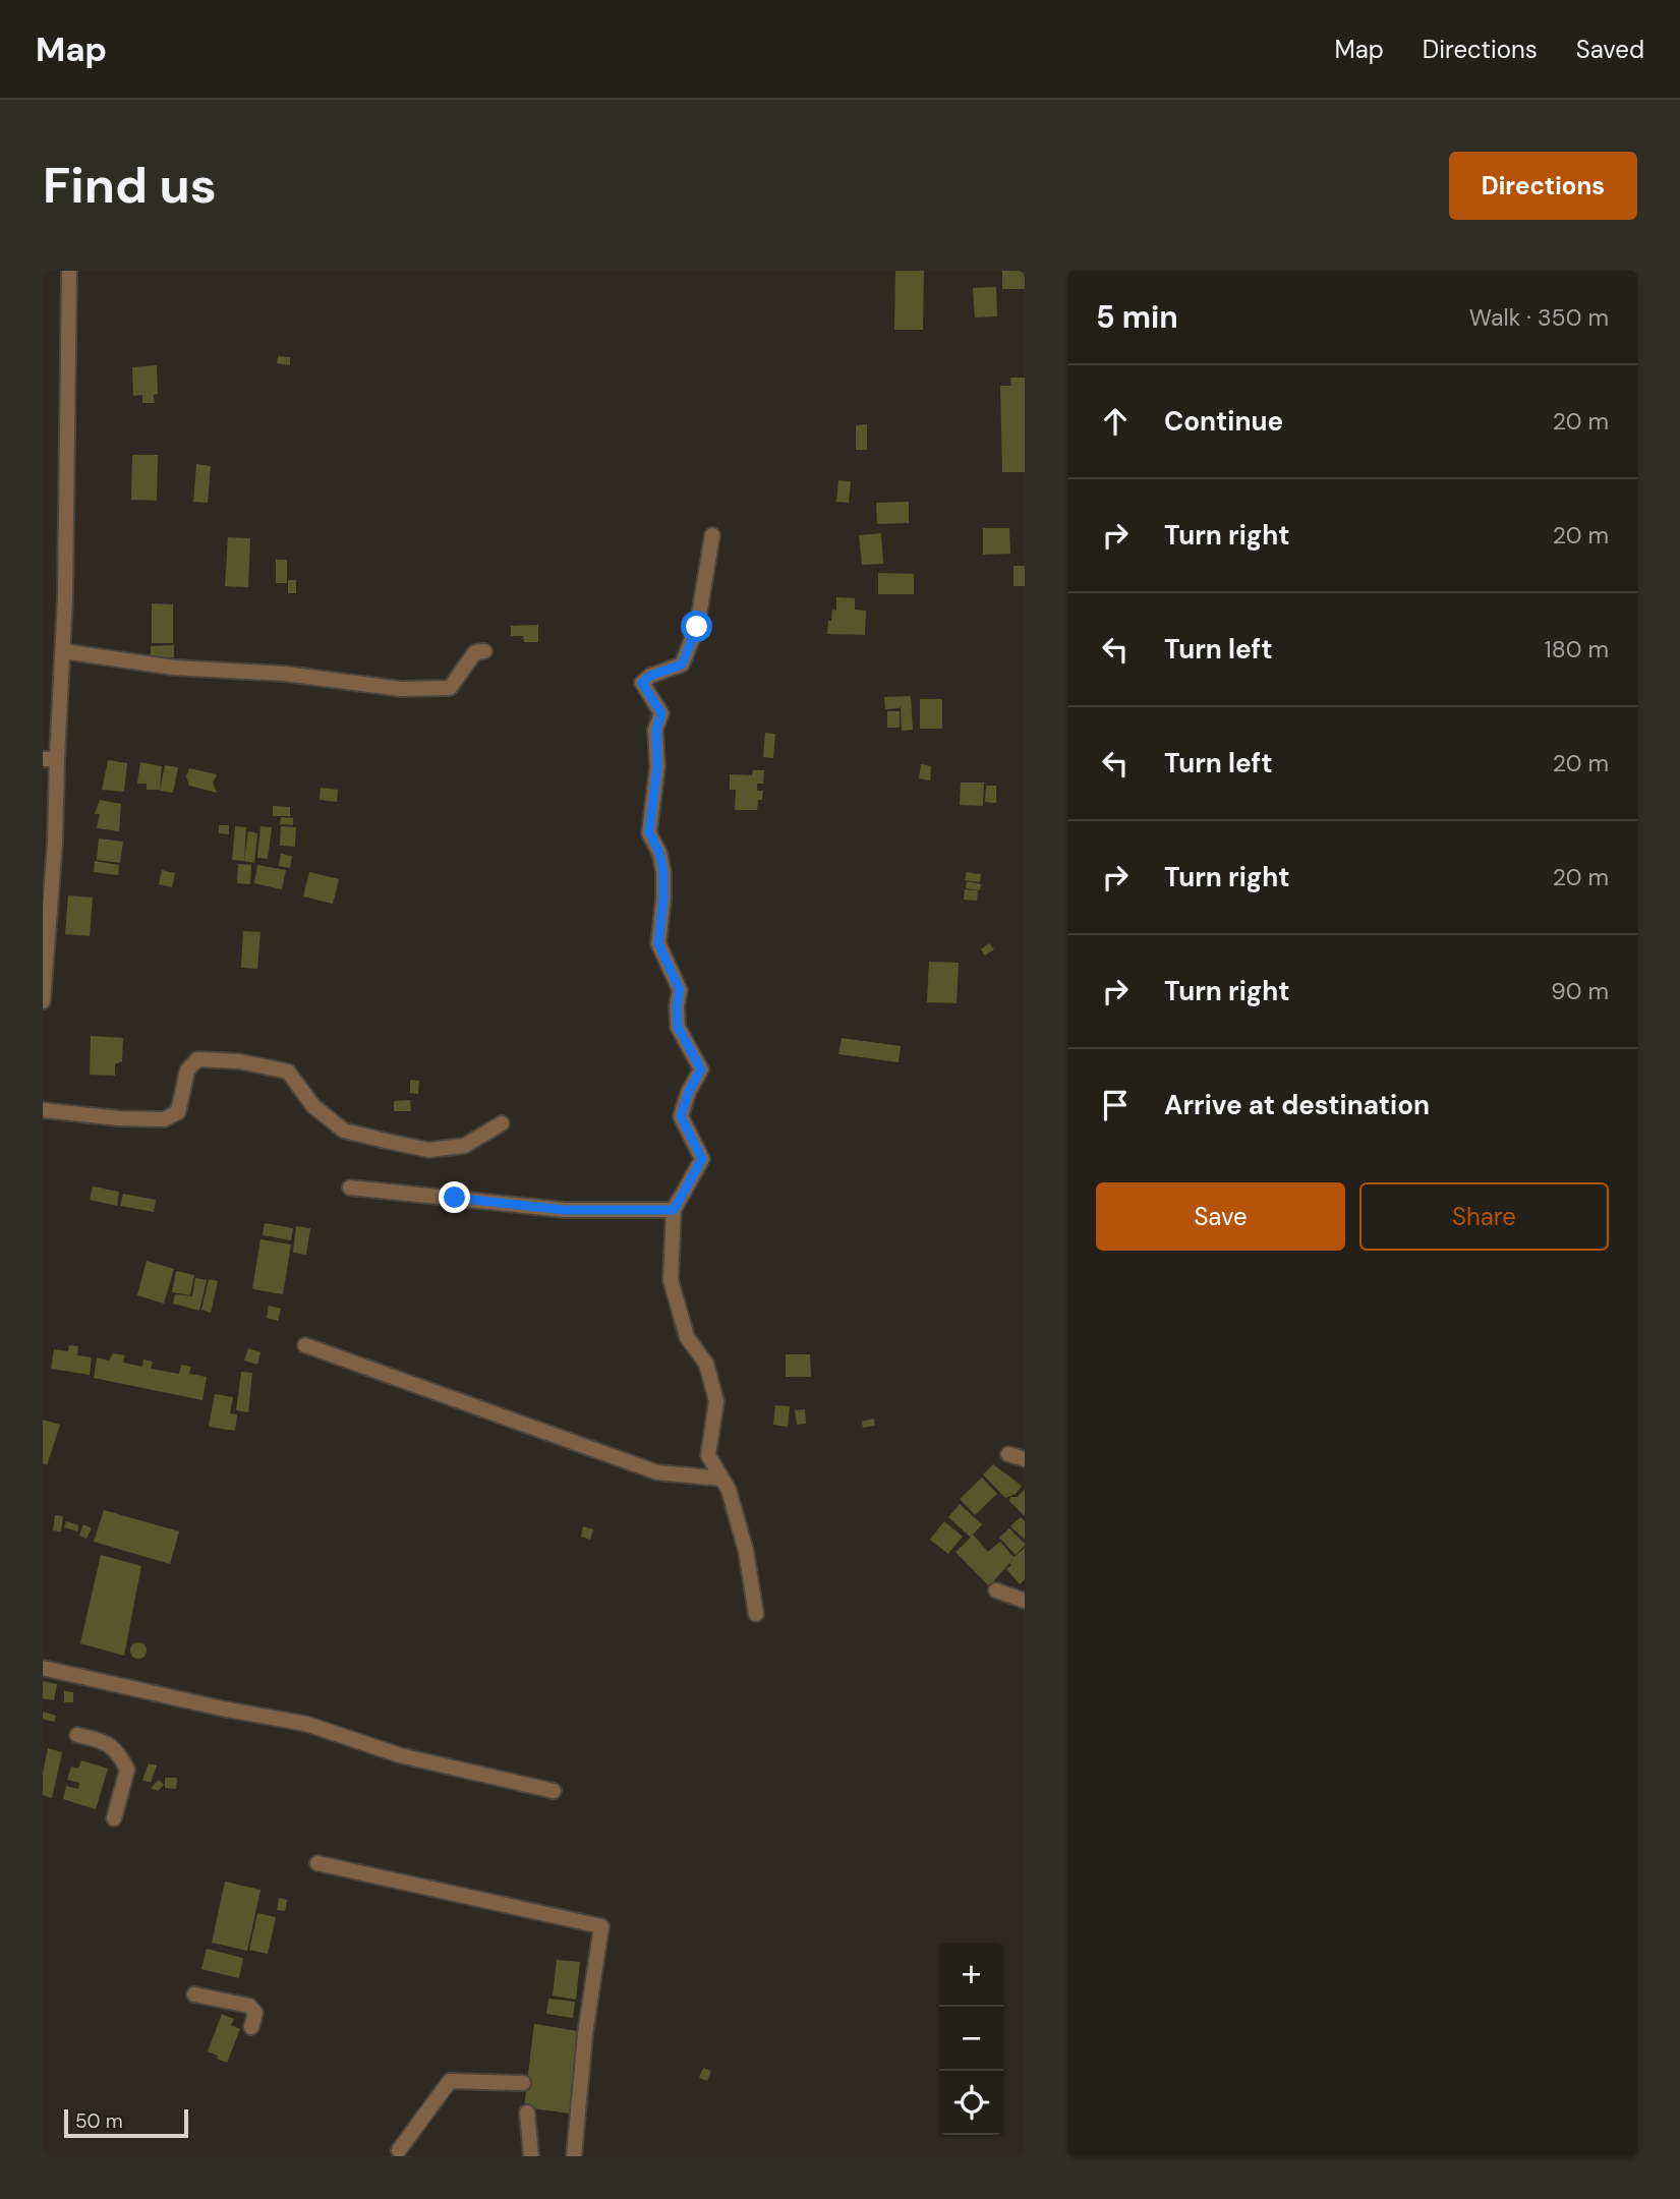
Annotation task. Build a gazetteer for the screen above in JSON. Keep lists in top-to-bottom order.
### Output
{
  "scale_bar": "50 m",
  "page": {
    "header": "Map",
    "nav": ["Map", "Directions", "Saved"],
    "buttons": [
      "Directions",
      ["Save", "Share"]
    ],
    "title": "Find us",
    "heading": ["5 min", "Walk · 350 m"],
    "list": [
      ["Continue", "20 m"],
      ["Turn right", "20 m"],
      ["Turn left", "180 m"],
      ["Turn left", "20 m"],
      ["Turn right", "20 m"],
      ["Turn right", "90 m"],
      "Arrive at destination"
    ],
    "map_buttons": ["+", "−"],
    "scale": "50 m"
  }
}
